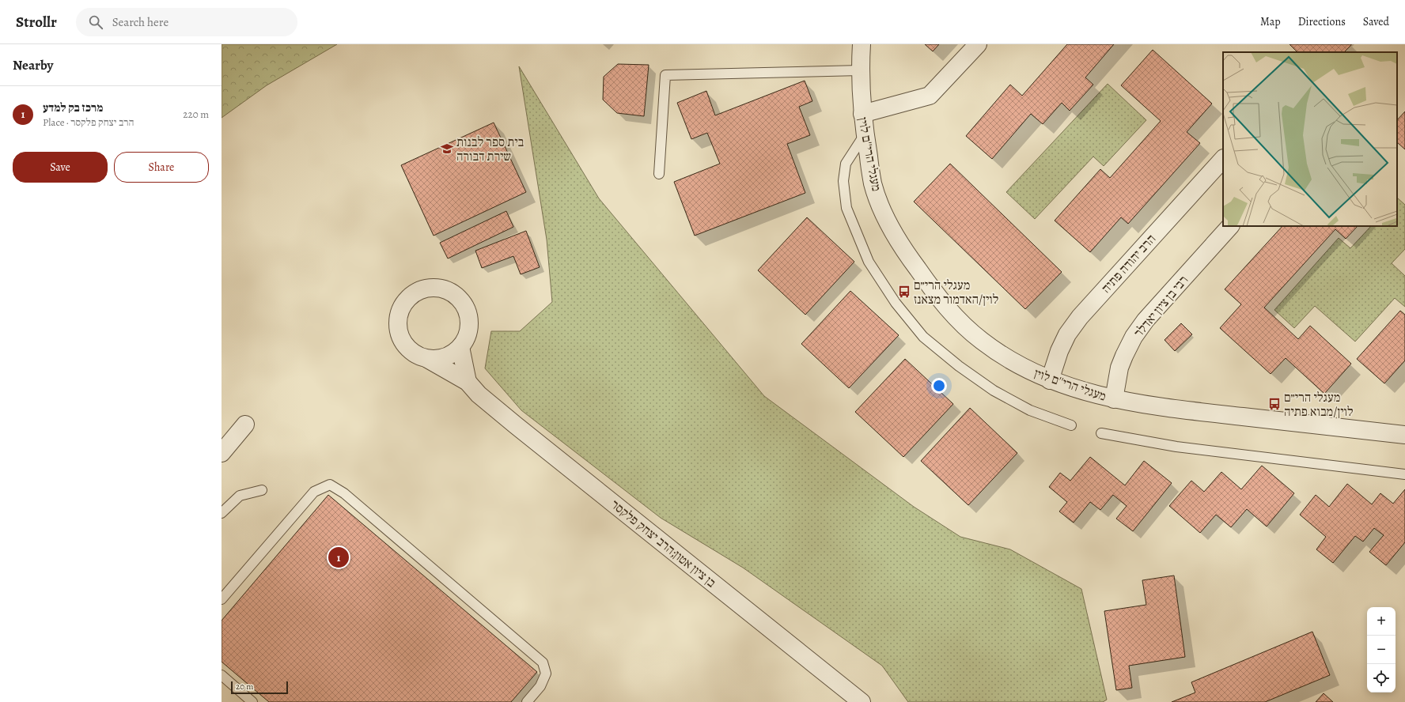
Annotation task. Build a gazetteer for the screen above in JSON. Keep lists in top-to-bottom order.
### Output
{
  "streets": {
    "street": [
      "מעגלי הרי''ם לוין",
      "הרב יהודה פתיה",
      "רבי בן ציון יאדלר",
      "בן ציון אטון;הרב יצחק פלקסר"
    ]
  },
  "crossings": [
    ["מעגלי הרי''ם לוין", "הרב יהודה פתיה"],
    ["מעגלי הרי''ם לוין", "רבי בן ציון יאדלר"]
  ],
  "places": {
    "school or university": ["בית ספר לבנות שירת דבורה"],
    "bus stop": ["מעגלי הרי״ם לוין/האדמור מצאנז", "מעגלי הרי״ם לוין/מבוא פתיה"]
  },
  "scale_bar": "20 m",
  "page": {
    "header": "Strollr",
    "search": "Search here",
    "nav": ["Map", "Directions", "Saved"],
    "heading": "Nearby",
    "list": [
      {
        "mark": "1",
        "name": "מרכז בק למדע",
        "note": "Place · הרב יצחק פלקסר",
        "value": "220 m"
      }
    ],
    "buttons": ["Save", "Share"],
    "pins": "1",
    "map_buttons": ["+", "−"],
    "scale": "20 m"
  }
}
